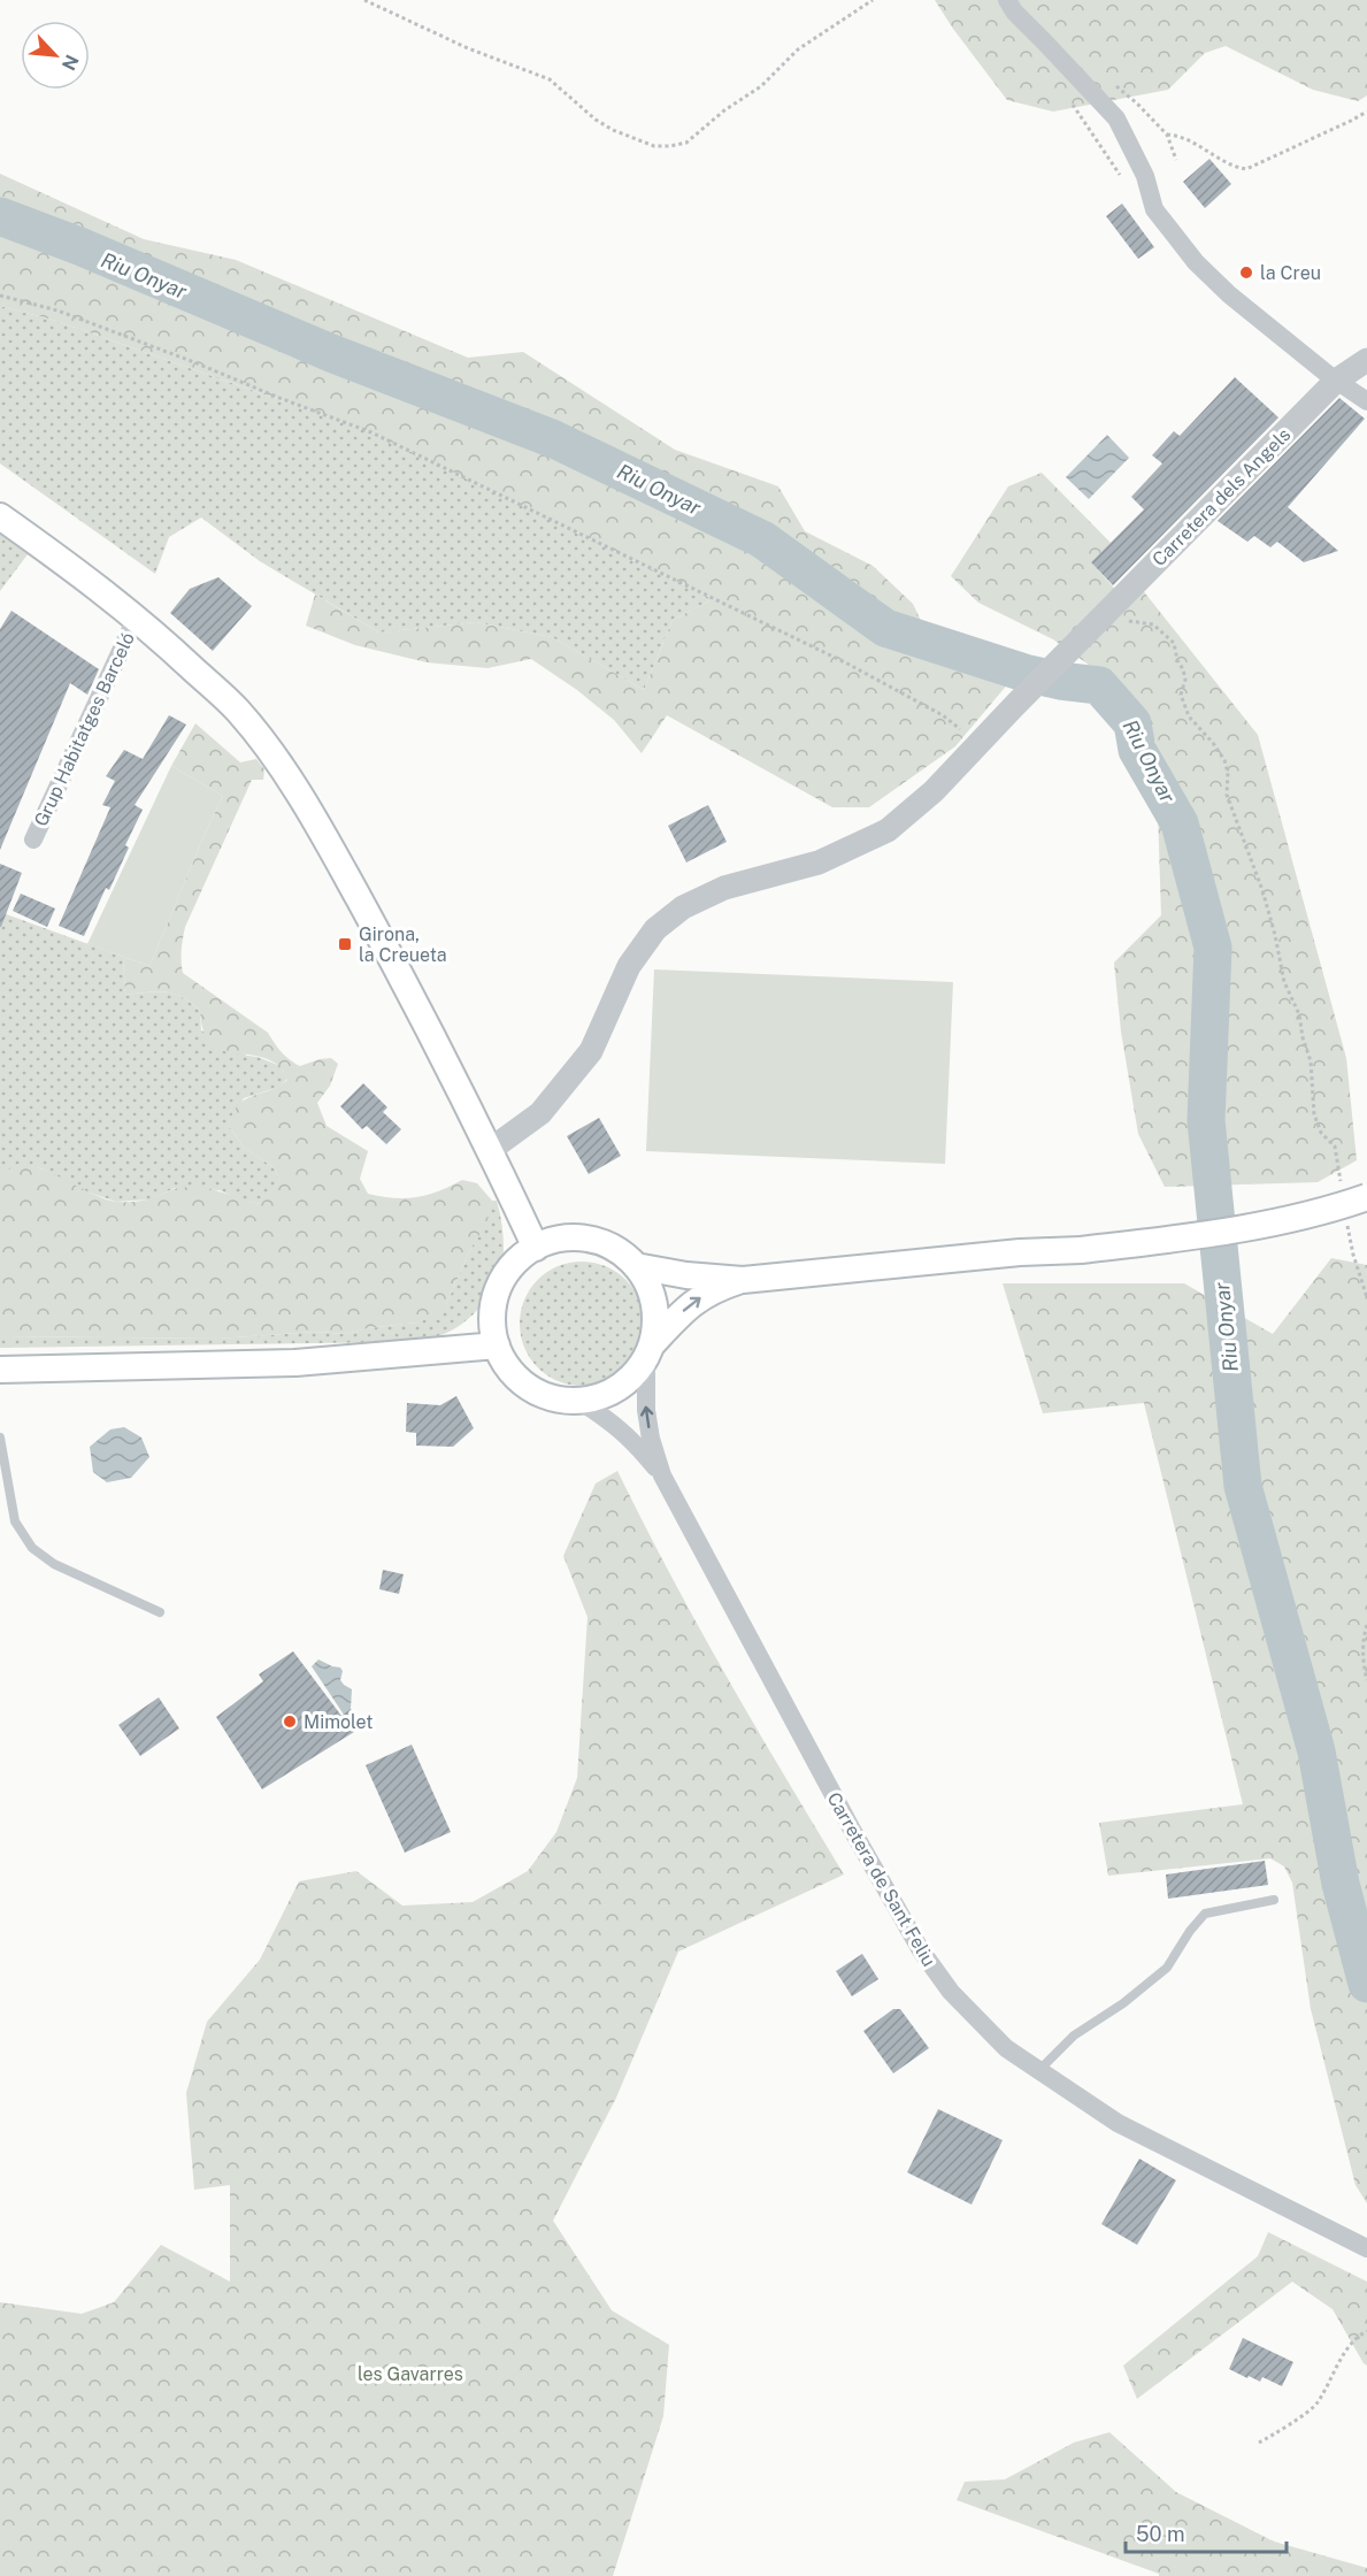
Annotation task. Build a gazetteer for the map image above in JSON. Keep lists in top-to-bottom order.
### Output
{
  "streets": {
    "street": ["Carretera dels Angels", "Grup Habitatges Barceló", "Carretera de Sant Feliu"]
  },
  "water": ["Riu Onyar"],
  "parks": ["les Gavarres"],
  "places": {
    "other": ["la Creu", "Mimolet"],
    "transit": ["Girona, la Creueta"]
  },
  "scale_bar": "50 m",
  "north": "bottom right"
}
